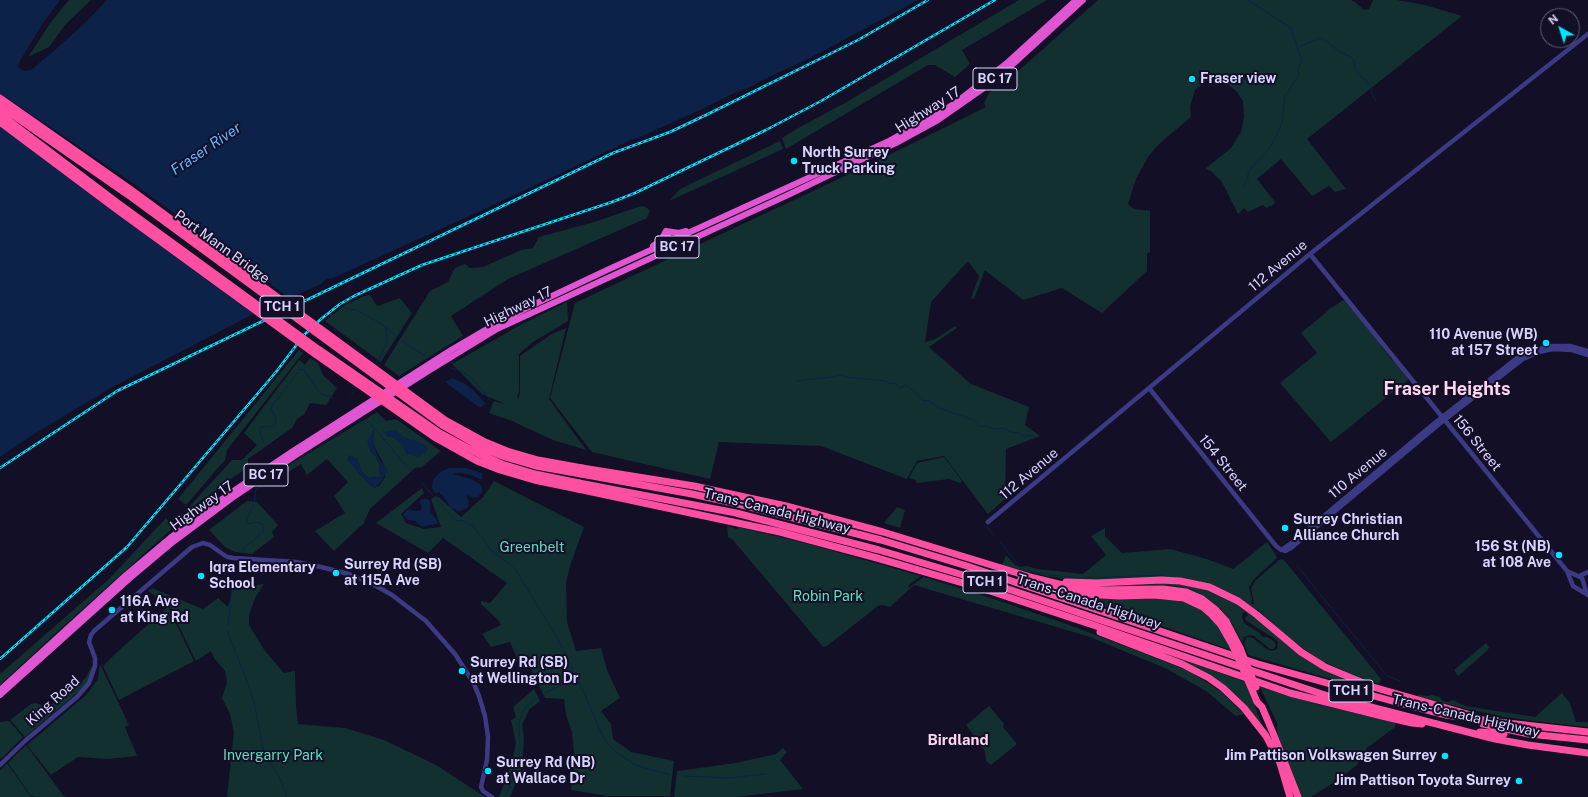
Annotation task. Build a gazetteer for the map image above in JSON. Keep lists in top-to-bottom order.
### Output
{
  "streets": {
    "highway": [
      "BC 17",
      "Highway 17",
      "Port Mann Bridge",
      "TCH 1",
      "Trans-Canada Highway"
    ],
    "street": [
      "112 Avenue",
      "156 Street",
      "154 Street",
      "110 Avenue",
      "King Road"
    ]
  },
  "crossings": [
    ["Port Mann Bridge", "Trans-Canada Highway"],
    ["112 Avenue", "156 Street"],
    ["112 Avenue", "154 Street"],
    ["156 Street", "110 Avenue"],
    ["154 Street", "110 Avenue"]
  ],
  "districts": ["Fraser Heights", "Birdland"],
  "water": ["Fraser River"],
  "parks": ["Greenbelt", "Robin Park", "Invergarry Park"],
  "places": [
    "Fraser view",
    "North Surrey Truck Parking",
    "110 Avenue (WB) at 157 Street",
    "Surrey Christian Alliance Church",
    "156 St (NB) at 108 Ave",
    "Surrey Rd (SB) at 115A Ave",
    "Iqra Elementary School",
    "116A Ave at King Rd",
    "Surrey Rd (SB) at Wellington Dr",
    "Jim Pattison Volkswagen Surrey",
    "Surrey Rd (NB) at Wallace Dr",
    "Jim Pattison Toyota Surrey"
  ],
  "north": "top left"
}
